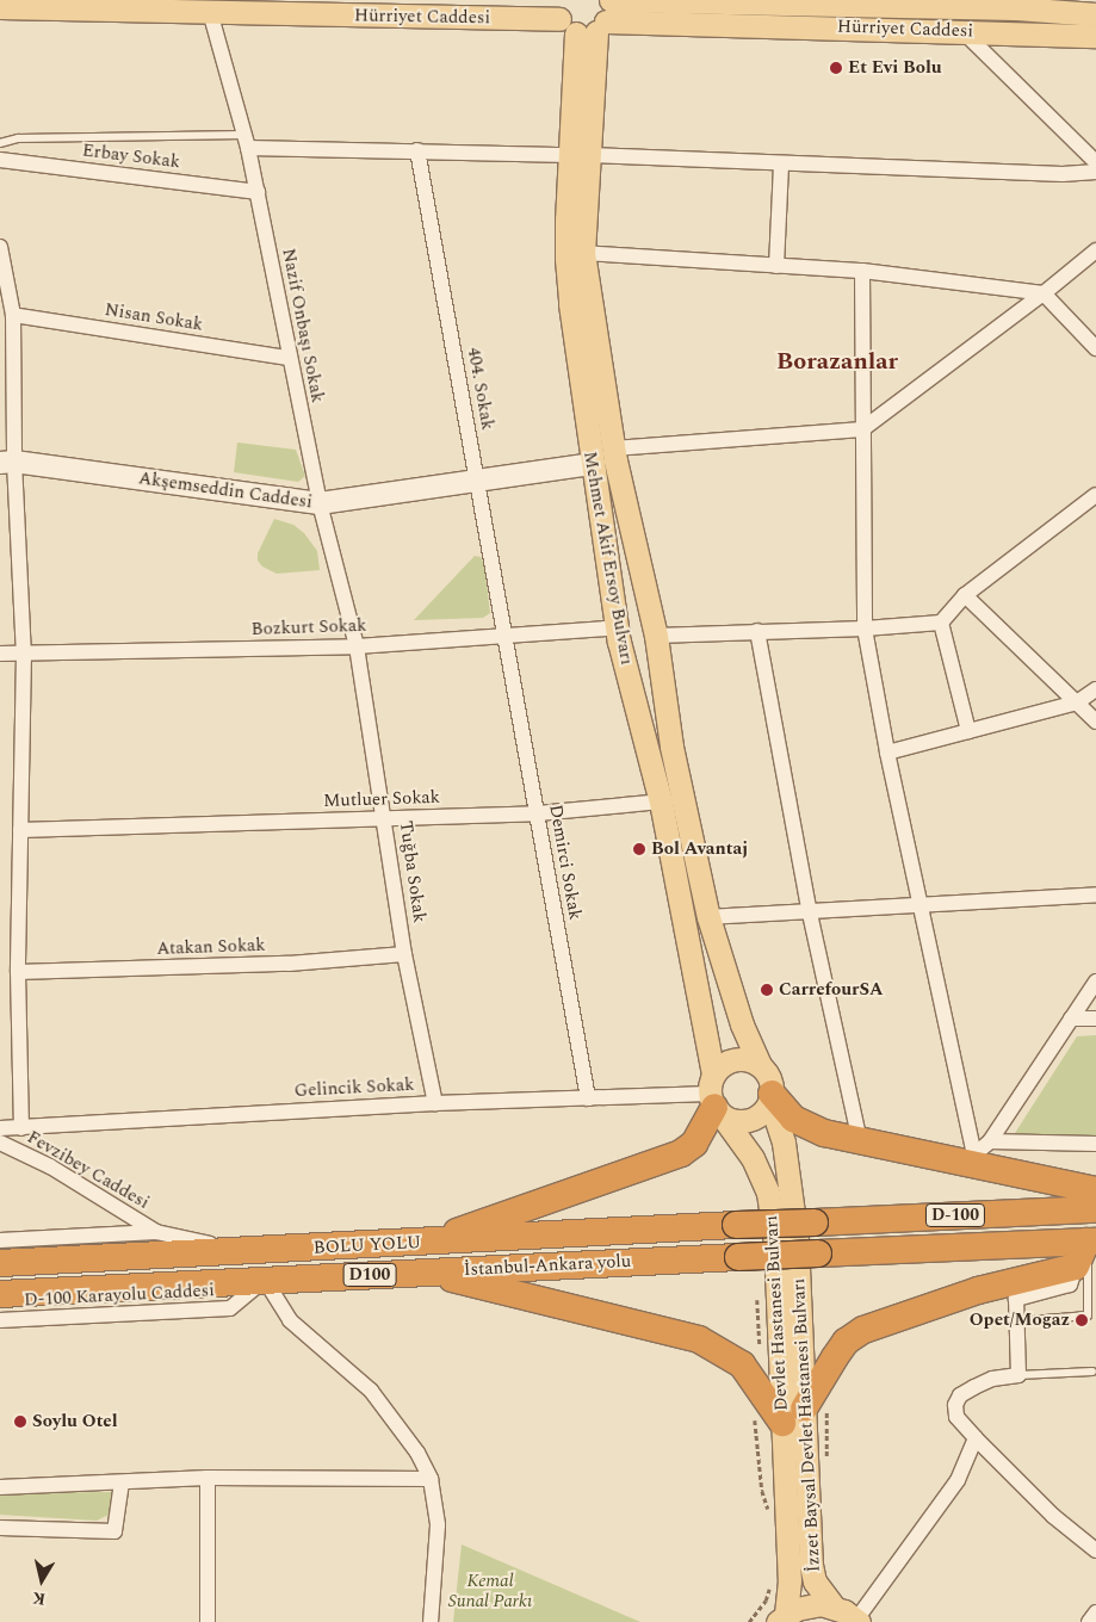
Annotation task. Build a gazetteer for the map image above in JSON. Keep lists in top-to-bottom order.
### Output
{
  "streets": {
    "highway": [
      "D-100",
      "BOLU YOLU",
      "İstanbul-Ankara yolu",
      "D100"
    ],
    "main road": [
      "Hürriyet Caddesi",
      "Akşemseddin Caddesi",
      "Mehmet Akif Ersoy Bulvarı",
      "Devlet Hastanesi Bulvarı",
      "İzzet Baysal Devlet Hastanesi Bulvarı"
    ],
    "street": [
      "Erbay Sokak",
      "Nisan Sokak",
      "Nazif Onbaşı Sokak",
      "404. Sokak",
      "Bozkurt Sokak",
      "Mutluer Sokak",
      "Demirci Sokak",
      "Tuğba Sokak",
      "Atakan Sokak",
      "Gelincik Sokak",
      "Fevzibey Caddesi",
      "D-100 Karayolu Caddesi"
    ]
  },
  "crossings": [
    ["Hürriyet Caddesi", "Nazif Onbaşı Sokak"],
    ["Hürriyet Caddesi", "Mehmet Akif Ersoy Bulvarı"],
    ["Erbay Sokak", "Nazif Onbaşı Sokak"],
    ["Nisan Sokak", "Nazif Onbaşı Sokak"],
    ["Nazif Onbaşı Sokak", "Akşemseddin Caddesi"],
    ["Nazif Onbaşı Sokak", "Bozkurt Sokak"],
    ["Nazif Onbaşı Sokak", "Tuğba Sokak"],
    ["404. Sokak", "Akşemseddin Caddesi"],
    ["404. Sokak", "Bozkurt Sokak"],
    ["404. Sokak", "Demirci Sokak"],
    ["Akşemseddin Caddesi", "Mehmet Akif Ersoy Bulvarı"],
    ["Mehmet Akif Ersoy Bulvarı", "Bozkurt Sokak"],
    ["Mehmet Akif Ersoy Bulvarı", "Mutluer Sokak"],
    ["Mehmet Akif Ersoy Bulvarı", "Gelincik Sokak"],
    ["Mehmet Akif Ersoy Bulvarı", "Devlet Hastanesi Bulvarı"],
    ["Bozkurt Sokak", "Demirci Sokak"],
    ["Bozkurt Sokak", "Tuğba Sokak"],
    ["Mutluer Sokak", "Demirci Sokak"],
    ["Mutluer Sokak", "Tuğba Sokak"],
    ["Demirci Sokak", "Gelincik Sokak"],
    ["Tuğba Sokak", "Atakan Sokak"],
    ["Tuğba Sokak", "Gelincik Sokak"],
    ["Gelincik Sokak", "Devlet Hastanesi Bulvarı"],
    ["D-100", "İstanbul-Ankara yolu"],
    ["D-100", "Devlet Hastanesi Bulvarı"],
    ["D-100", "İzzet Baysal Devlet Hastanesi Bulvarı"],
    ["BOLU YOLU", "İstanbul-Ankara yolu"],
    ["İstanbul-Ankara yolu", "D-100 Karayolu Caddesi"],
    ["İstanbul-Ankara yolu", "Devlet Hastanesi Bulvarı"],
    ["İstanbul-Ankara yolu", "İzzet Baysal Devlet Hastanesi Bulvarı"],
    ["Devlet Hastanesi Bulvarı", "İzzet Baysal Devlet Hastanesi Bulvarı"]
  ],
  "districts": ["Borazanlar"],
  "parks": ["Kemal Sunal Parkı"],
  "places": [
    "Et Evi Bolu",
    "Bol Avantaj",
    "CarrefourSA",
    "Opet/Mogaz",
    "Soylu Otel"
  ],
  "north": "bottom"
}
